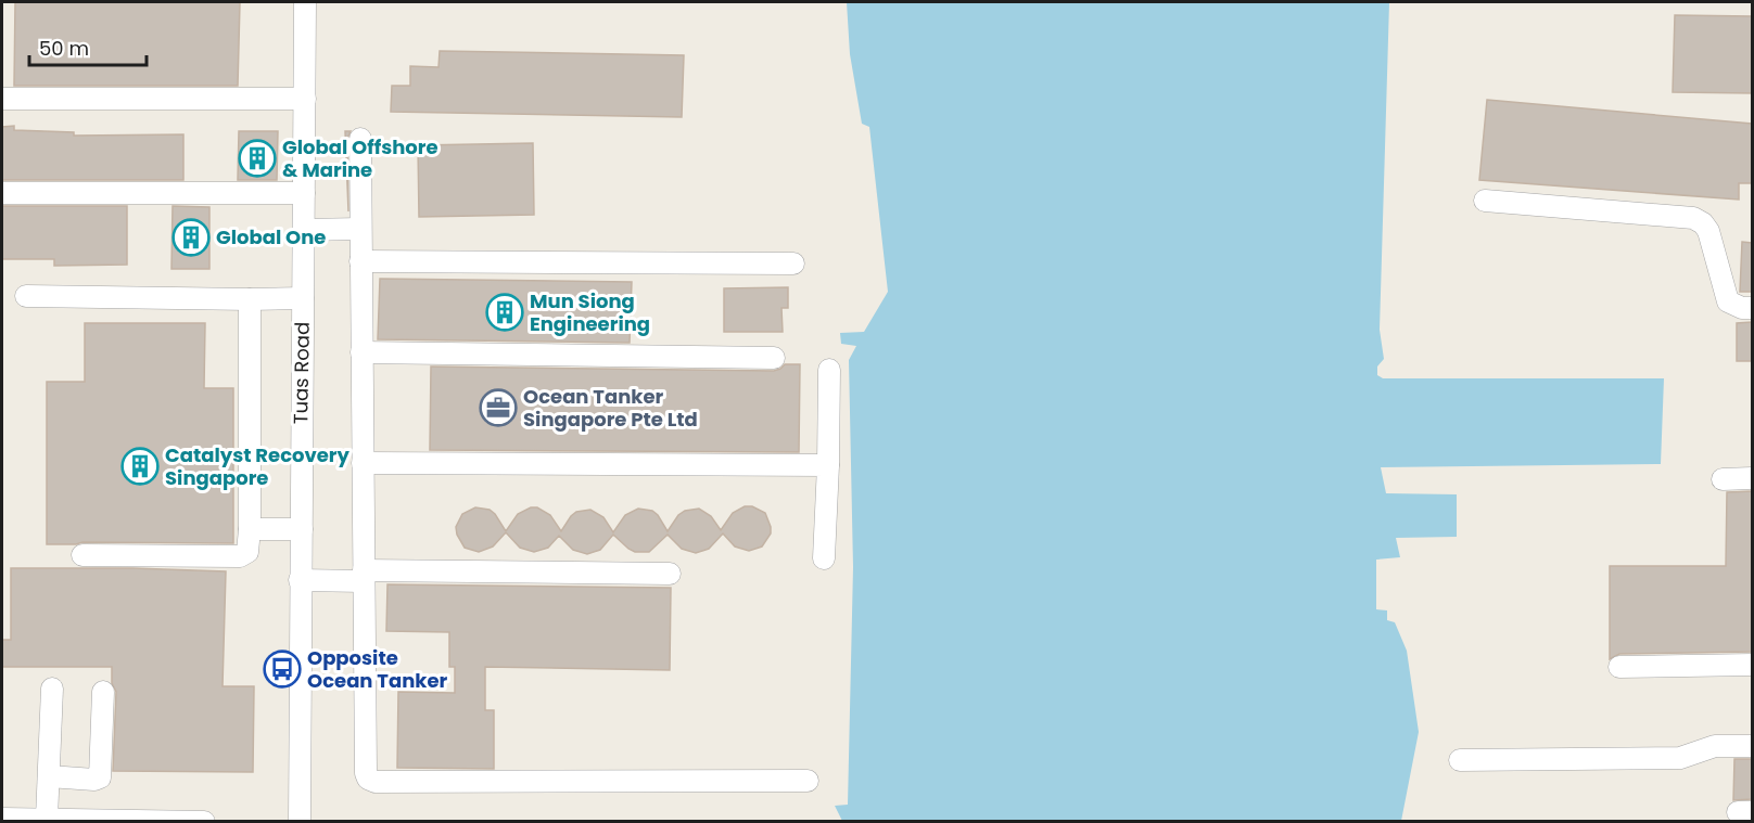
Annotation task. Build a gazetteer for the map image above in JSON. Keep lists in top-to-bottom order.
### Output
{
  "streets": {
    "street": ["Tuas Road"]
  },
  "places": {
    "building": [
      "Global Offshore & Marine",
      "Global One",
      "Mun Siong Engineering",
      "Catalyst Recovery Singapore"
    ],
    "office": ["Ocean Tanker Singapore Pte Ltd"],
    "bus stop": ["Opposite Ocean Tanker"]
  },
  "scale_bar": "50 m"
}
